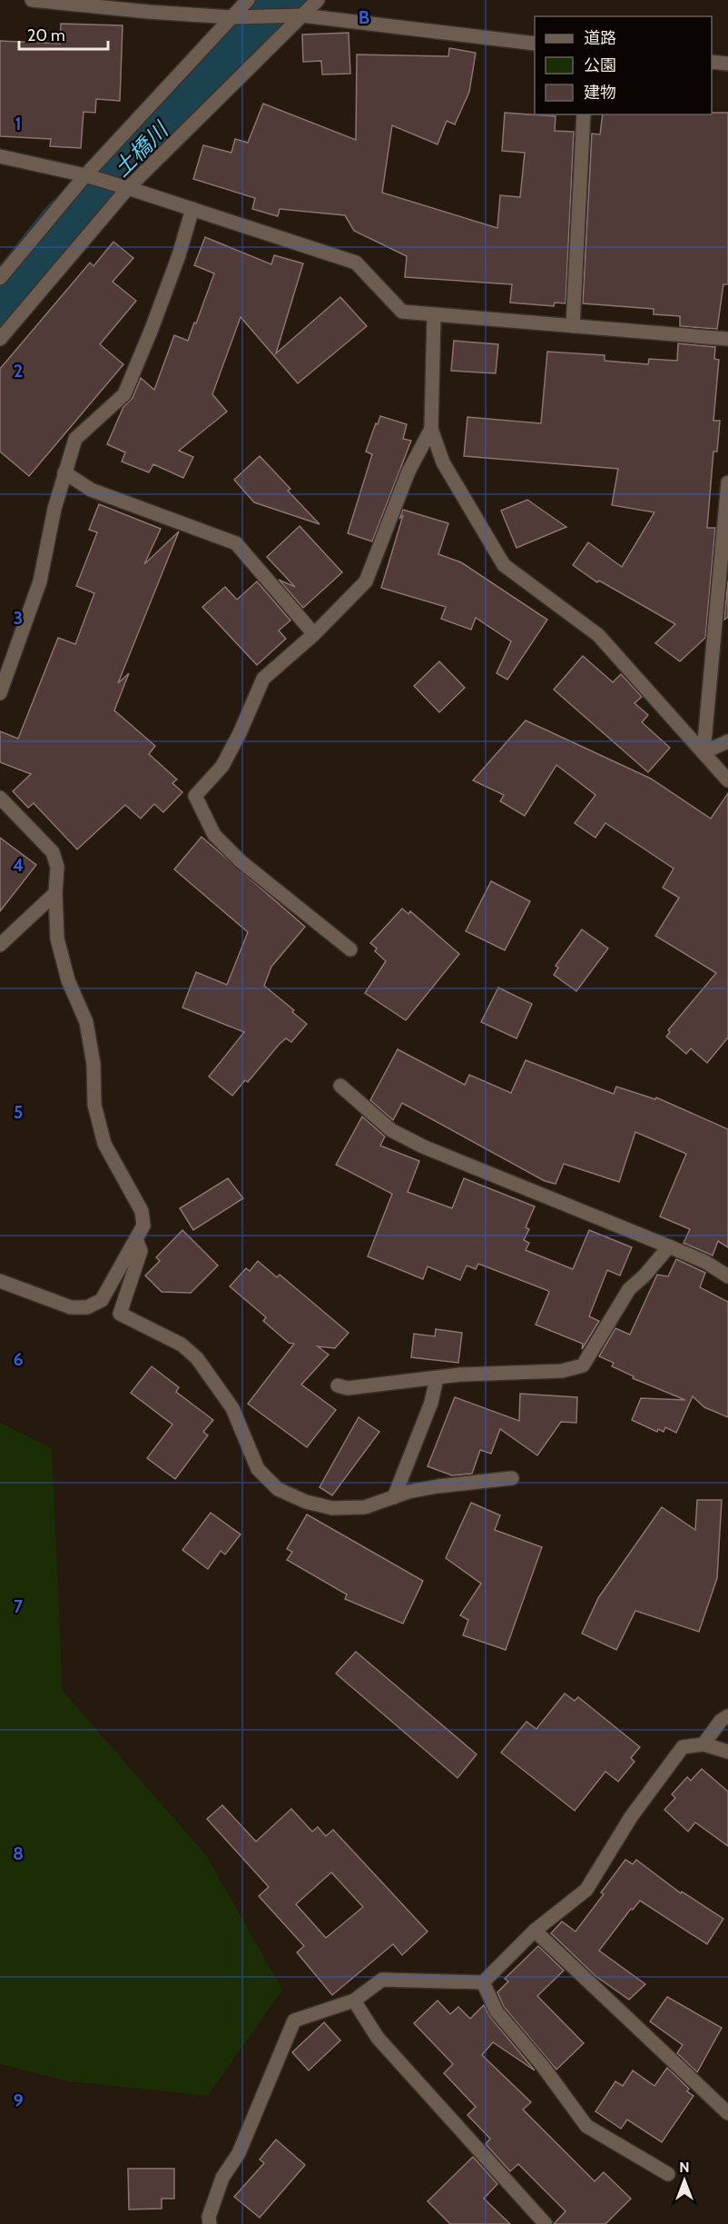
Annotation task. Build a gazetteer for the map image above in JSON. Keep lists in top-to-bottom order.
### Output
{
  "water": ["土橋川"],
  "legend": ["道路", "公園", "建物"],
  "scale_bar": "20 m",
  "north": "top",
  "grid": {
    "columns": ["B"],
    "rows": [
      "1",
      "2",
      "3",
      "4",
      "5",
      "6",
      "7",
      "8",
      "9"
    ]
  }
}
